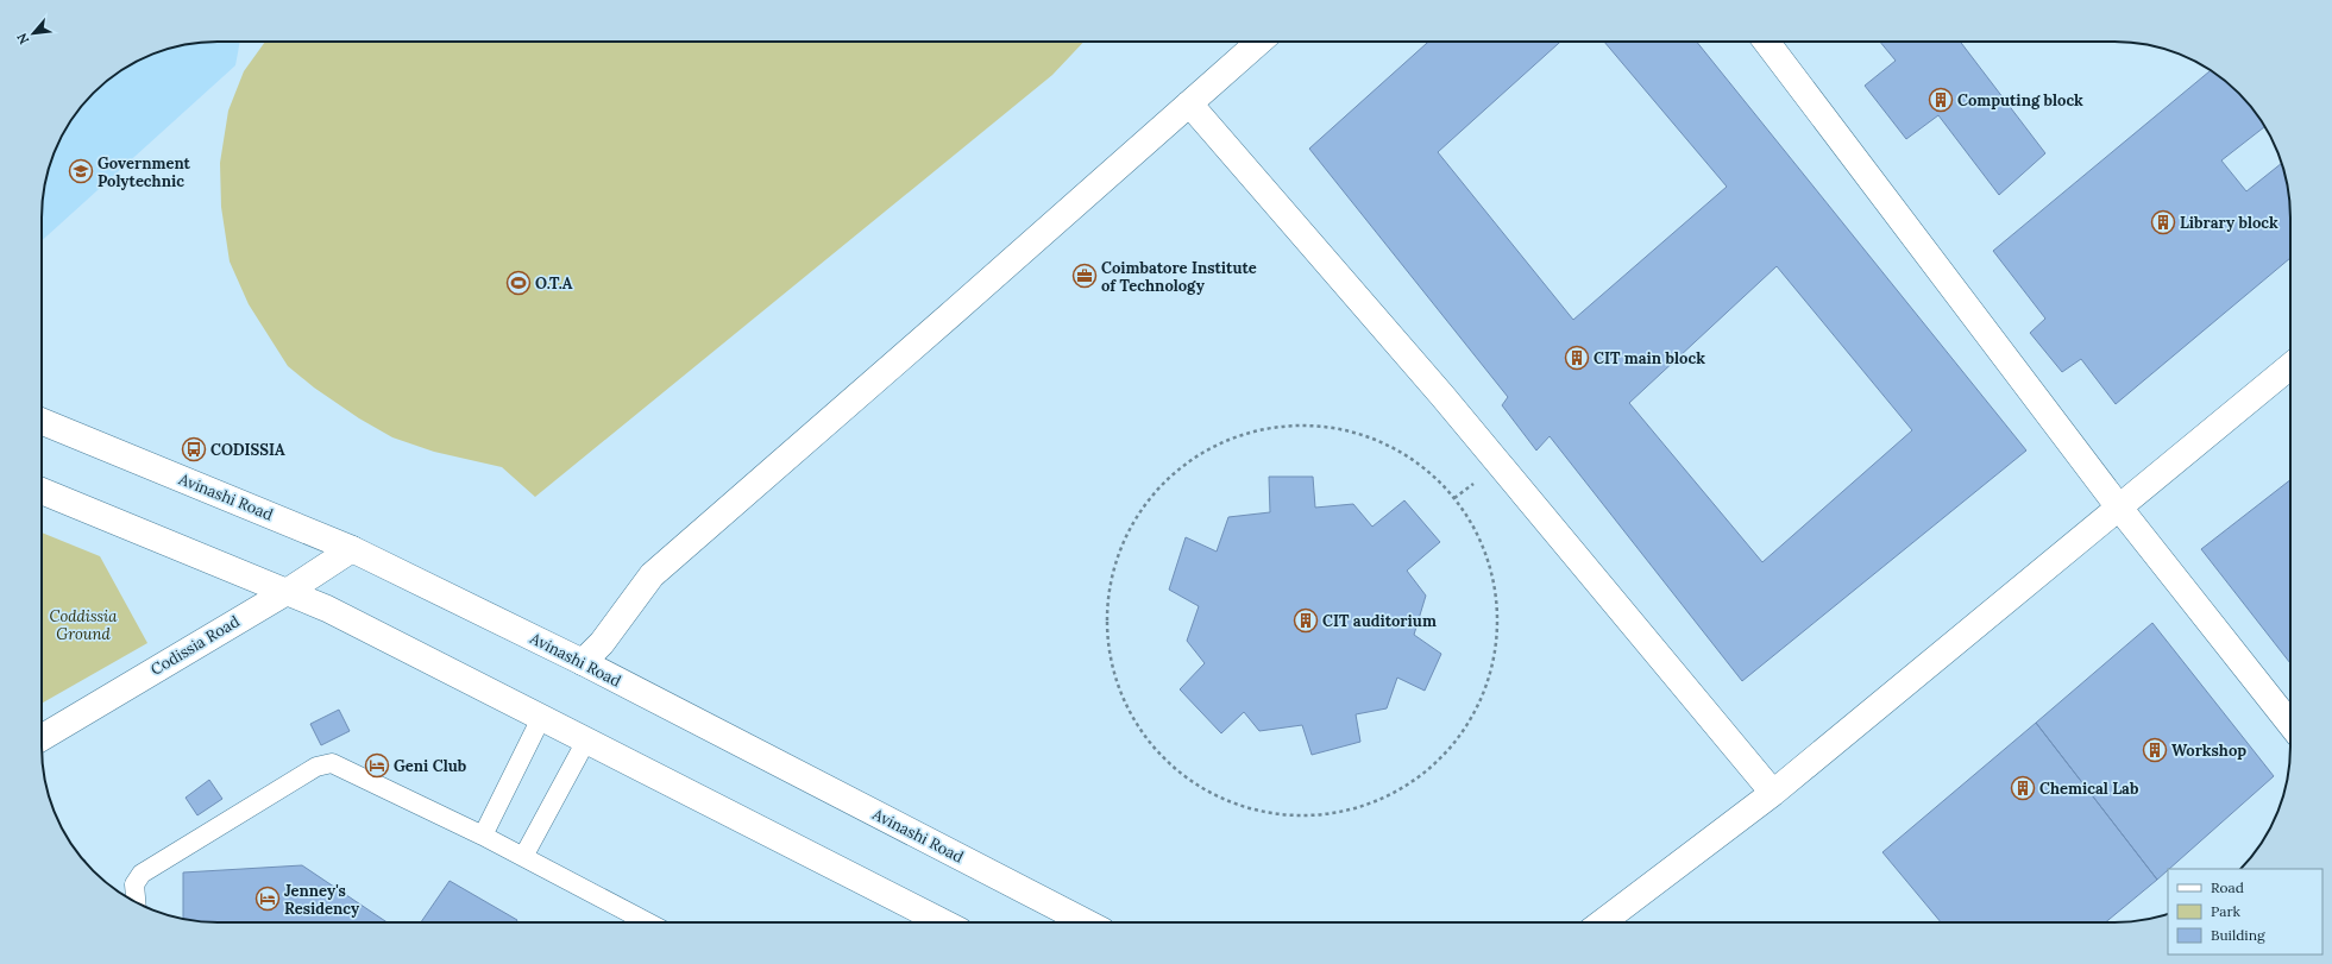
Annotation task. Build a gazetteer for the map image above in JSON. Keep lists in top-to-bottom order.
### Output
{
  "streets": {
    "street": ["Avinashi Road", "Codissia Road"]
  },
  "crossings": [
    ["Avinashi Road", "Codissia Road"]
  ],
  "parks": ["Coddissia Ground"],
  "places": {
    "building": [
      "Computing block",
      "Library block",
      "CIT main block",
      "CIT auditorium",
      "Workshop",
      "Chemical Lab"
    ],
    "school or university": ["Government Polytechnic"],
    "office": ["Coimbatore Institute of Technology"],
    "sports": ["O.T.A"],
    "bus stop": ["CODISSIA"],
    "hotel": ["Geni Club", "Jenney's Residency"]
  },
  "legend": ["Road", "Park", "Building"],
  "north": "bottom left"
}
